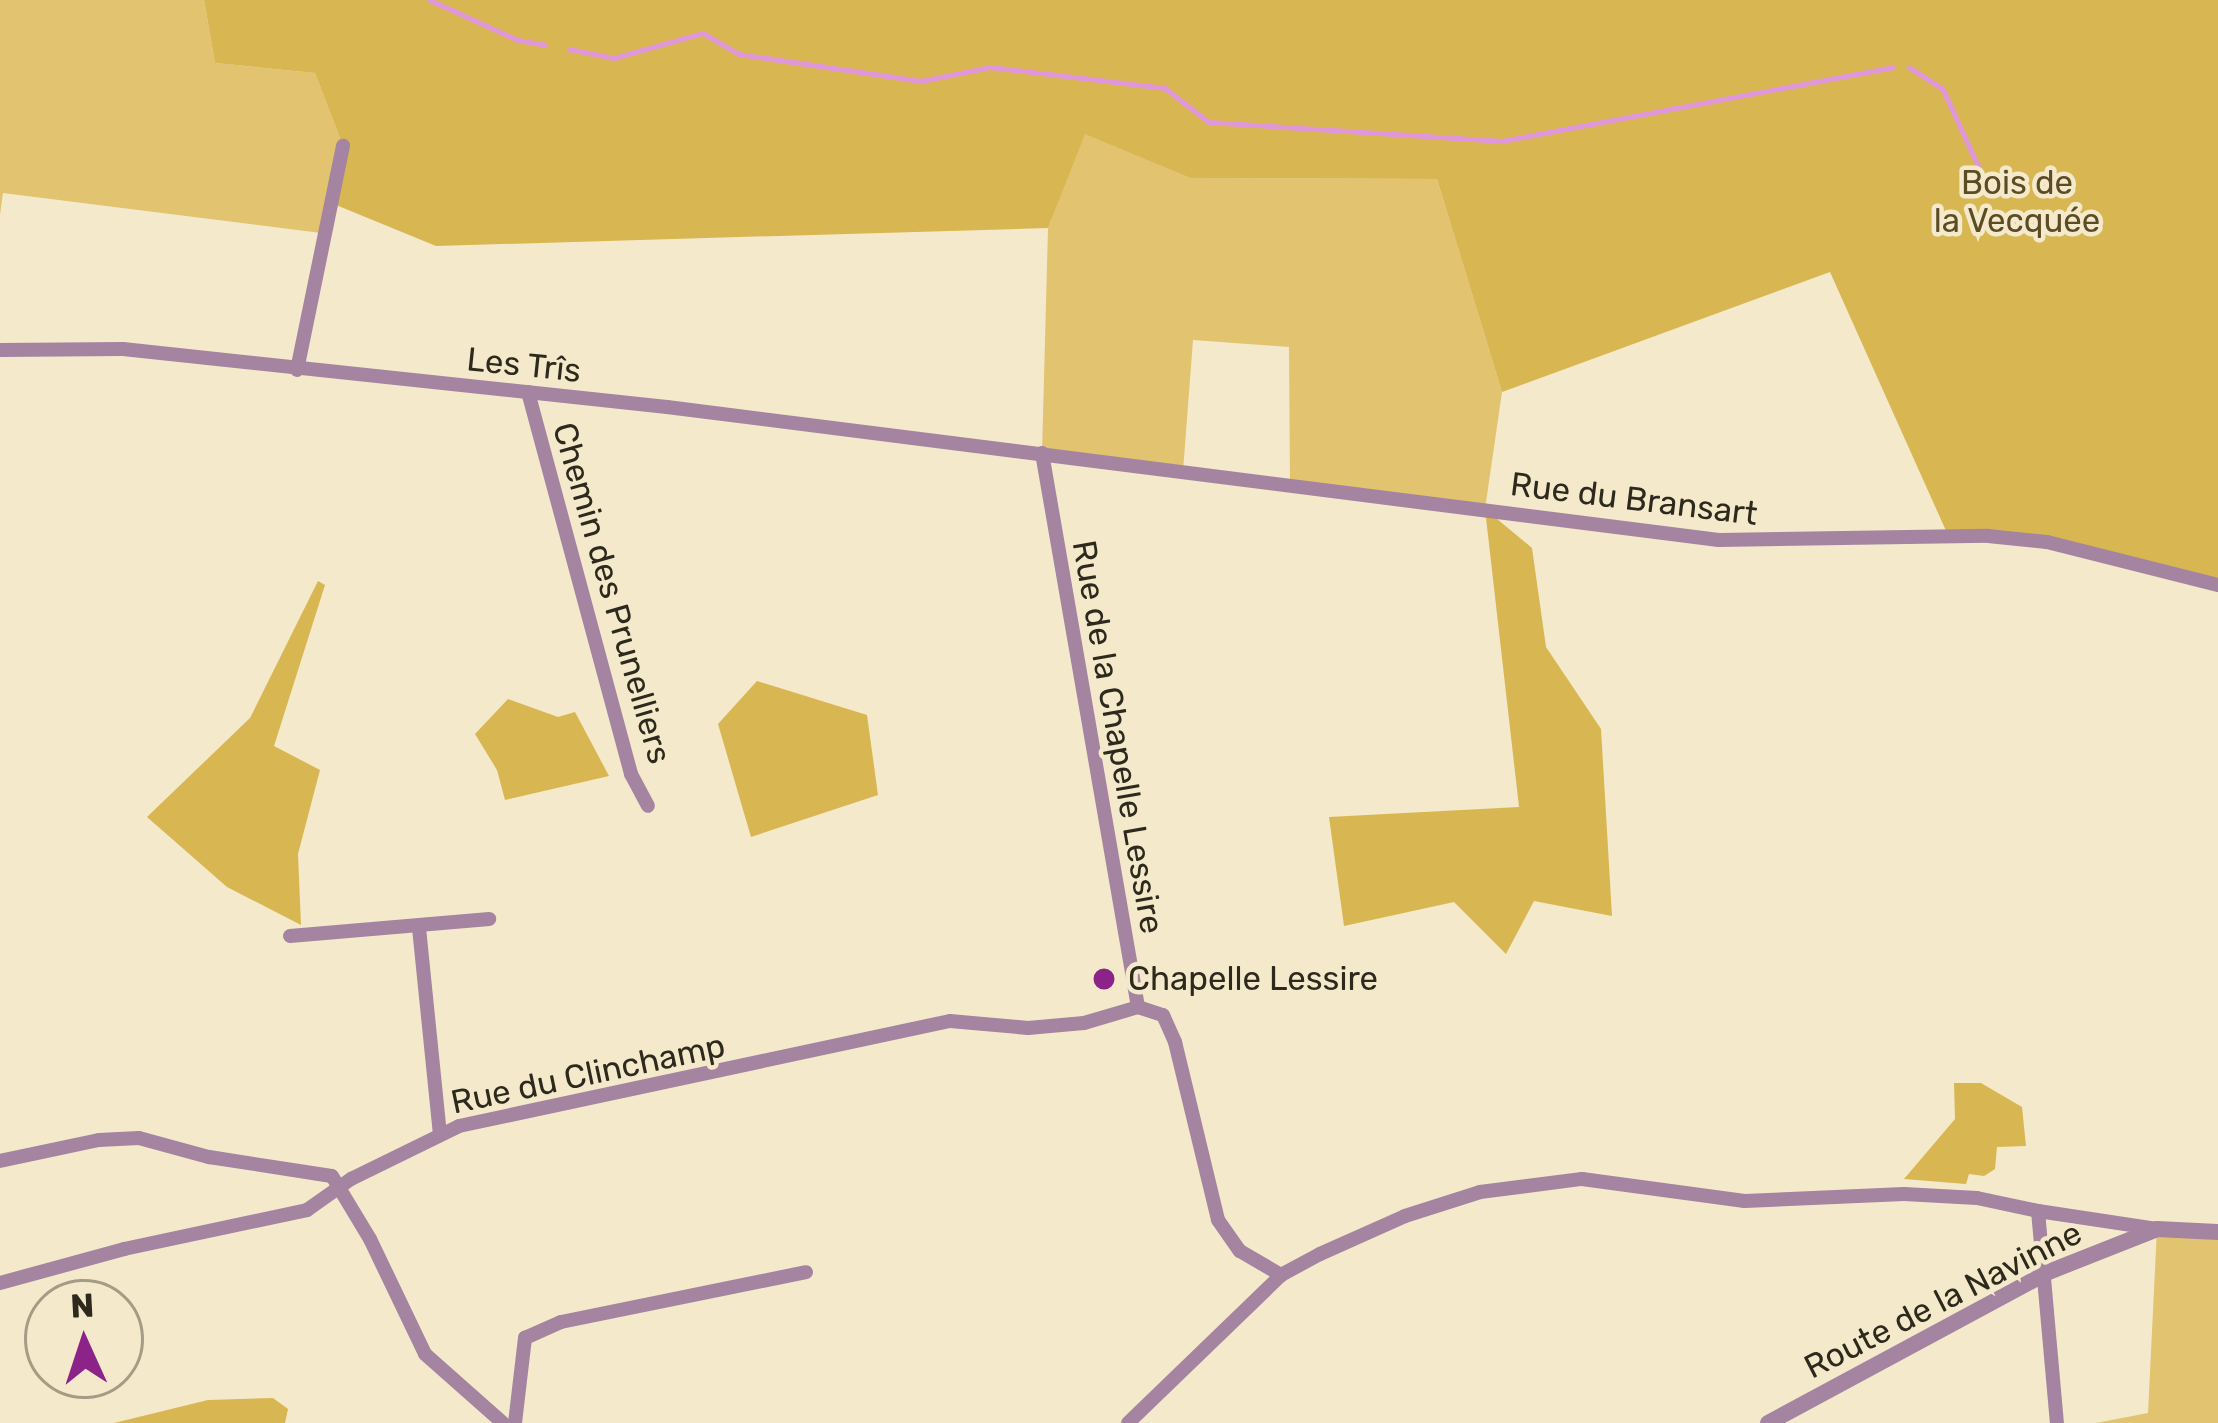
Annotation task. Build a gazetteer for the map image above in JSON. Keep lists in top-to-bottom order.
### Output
{
  "streets": {
    "street": [
      "Les Trîs",
      "Rue du Bransart",
      "Chemin des Prunelliers",
      "Rue de la Chapelle Lessire",
      "Rue du Clinchamp",
      "Route de la Navinne"
    ]
  },
  "crossings": [
    ["Les Trîs", "Rue du Bransart"],
    ["Les Trîs", "Chemin des Prunelliers"],
    ["Les Trîs", "Rue de la Chapelle Lessire"],
    ["Rue du Bransart", "Rue de la Chapelle Lessire"],
    ["Rue de la Chapelle Lessire", "Rue du Clinchamp"]
  ],
  "parks": ["Bois de la Vecquée"],
  "places": ["Chapelle Lessire"],
  "north": "top"
}
